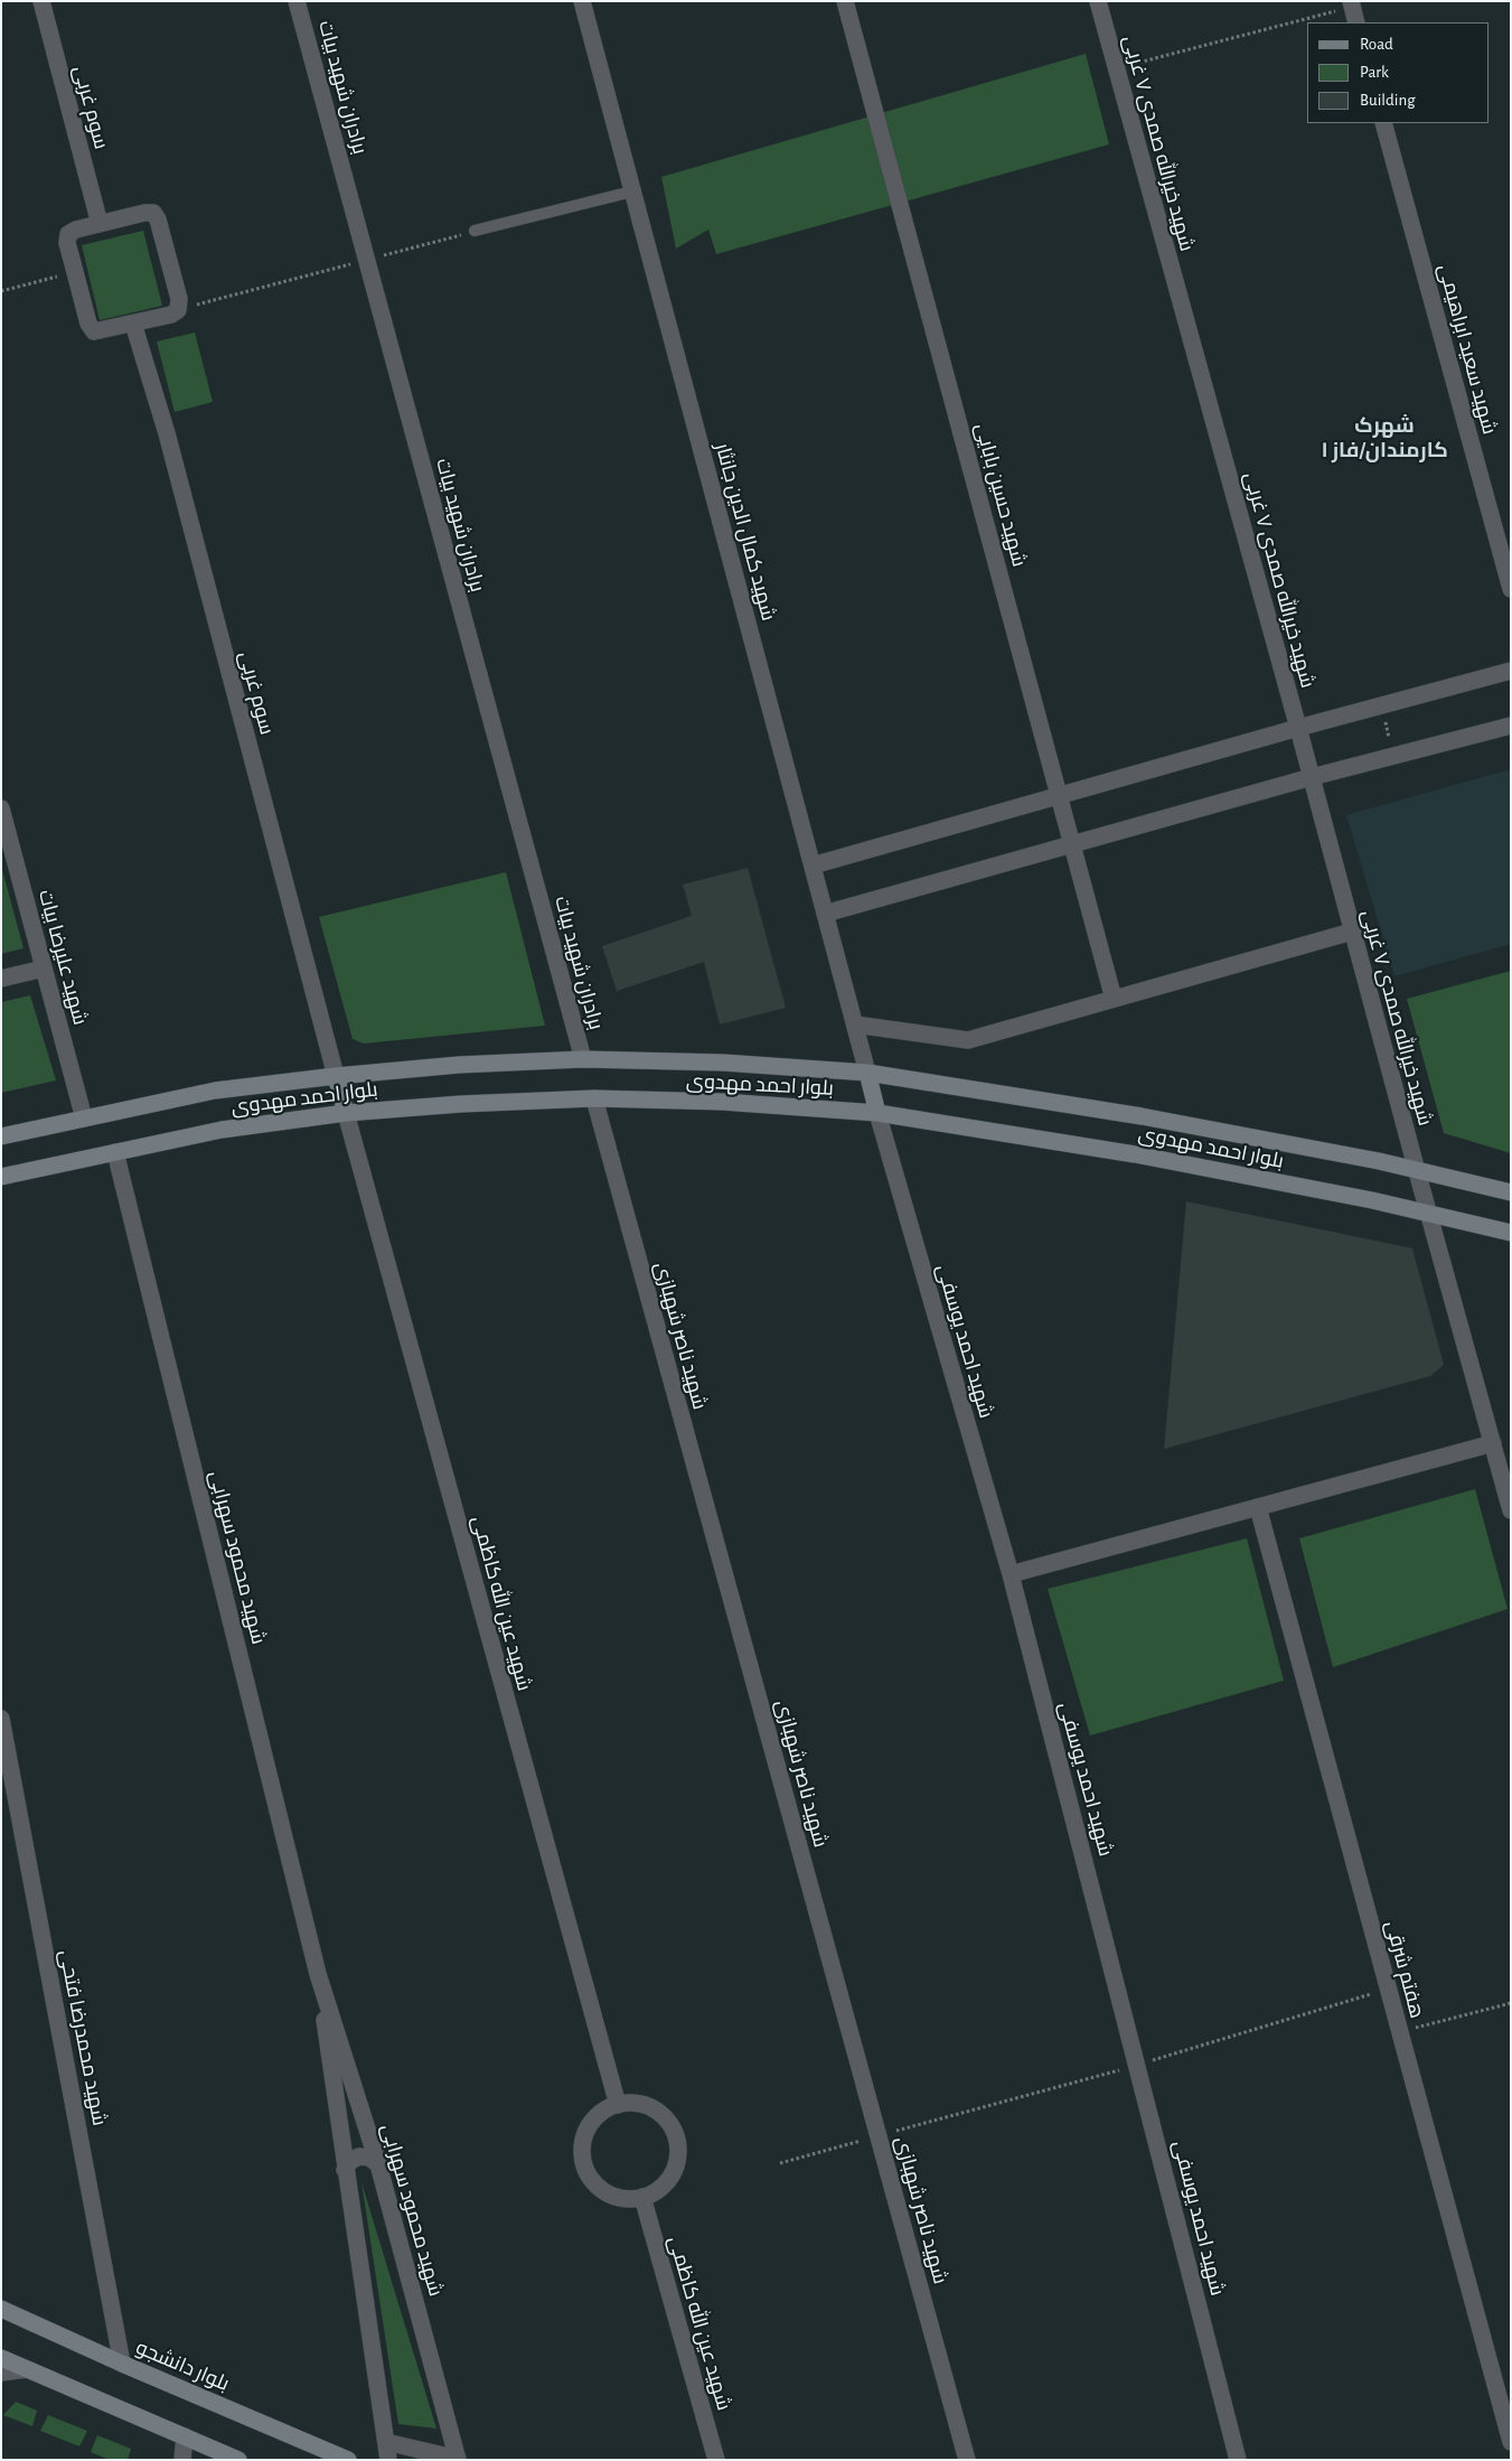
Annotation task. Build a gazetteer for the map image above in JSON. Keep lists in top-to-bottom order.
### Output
{
  "streets": {
    "main road": ["بلوار احمد مهدوی", "بلوار دانشجو"],
    "street": [
      "برادران شهید بیات",
      "سوم غربی",
      "شهید خیرالله صمدی ۷ غربی",
      "شهید سعید ابراهیمی",
      "شهید حسین بابایی",
      "شهید کمال الدین جانثار",
      "شهید علیرضا بیات",
      "شهید ناصر شهبازی",
      "شهید احمد یوسفی",
      "شهید محمود سهرابی",
      "شهید عین الله کاظمی",
      "هفتم شرقی",
      "شهید محمدرضا فتحی"
    ]
  },
  "crossings": [
    ["برادران شهید بیات", "بلوار احمد مهدوی"],
    ["سوم غربی", "بلوار احمد مهدوی"],
    ["شهید خیرالله صمدی ۷ غربی", "بلوار احمد مهدوی"],
    ["شهید کمال الدین جانثار", "بلوار احمد مهدوی"],
    ["شهید علیرضا بیات", "بلوار احمد مهدوی"],
    ["بلوار احمد مهدوی", "شهید ناصر شهبازی"],
    ["بلوار احمد مهدوی", "شهید احمد یوسفی"],
    ["بلوار احمد مهدوی", "شهید محمود سهرابی"],
    ["بلوار احمد مهدوی", "شهید عین الله کاظمی"],
    ["شهید محمدرضا فتحی", "بلوار دانشجو"]
  ],
  "districts": ["شهرک کارمندان/فاز ۱"],
  "legend": ["Road", "Park", "Building"]
}
